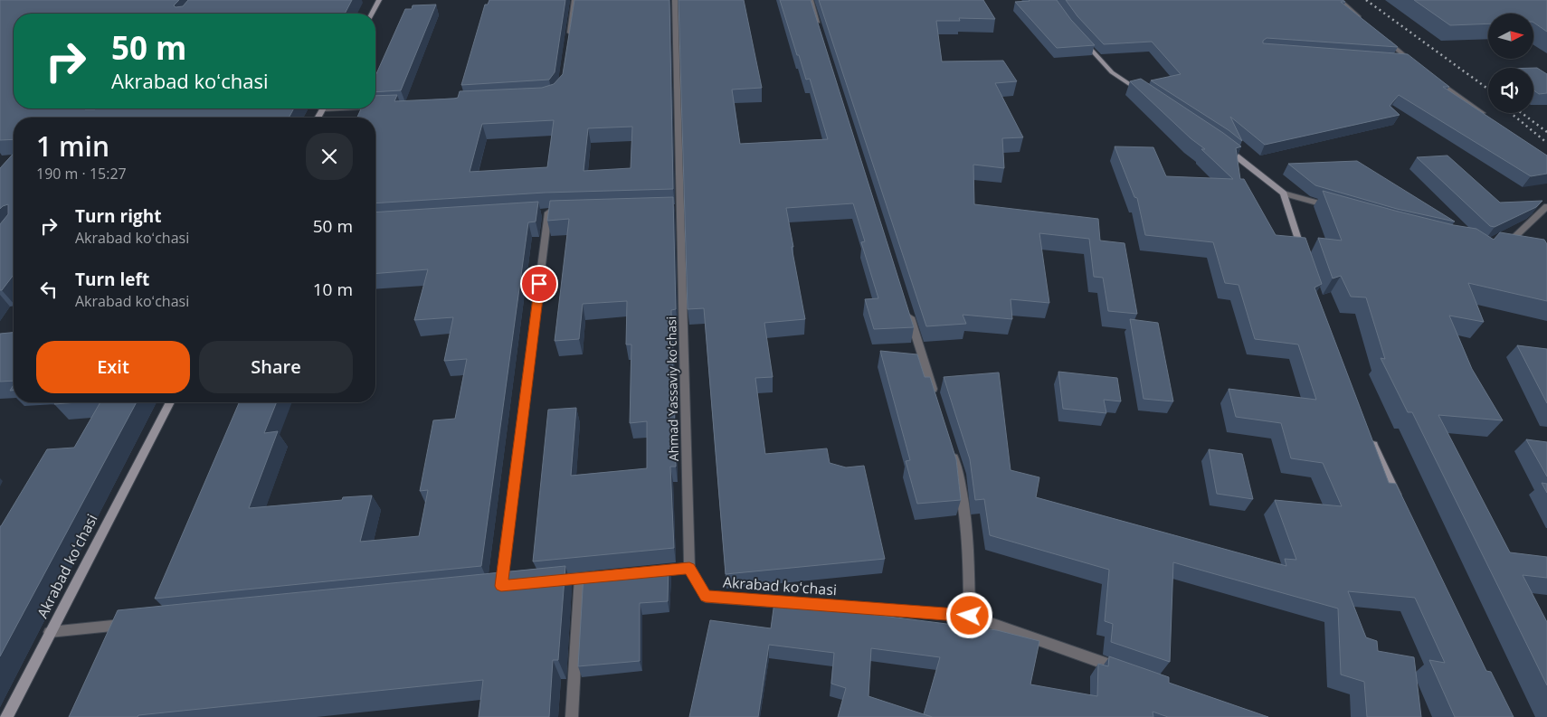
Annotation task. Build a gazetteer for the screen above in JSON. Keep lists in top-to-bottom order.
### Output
{
  "streets": {
    "street": ["Ahmad Yassaviy koʻchasi", "Akrabad koʻchasi"]
  },
  "crossings": [
    ["Ahmad Yassaviy koʻchasi", "Akrabad koʻchasi"]
  ],
  "north": "right",
  "page": {
    "turn": ["50 m", "Akrabad koʻchasi"],
    "heading": ["1 min", "190 m · 15:27"],
    "list": [
      {
        "name": "Turn right",
        "note": "Akrabad koʻchasi",
        "value": "50 m"
      },
      {
        "name": "Turn left",
        "note": "Akrabad koʻchasi",
        "value": "10 m"
      }
    ],
    "buttons": ["Exit", "Share"]
  }
}
